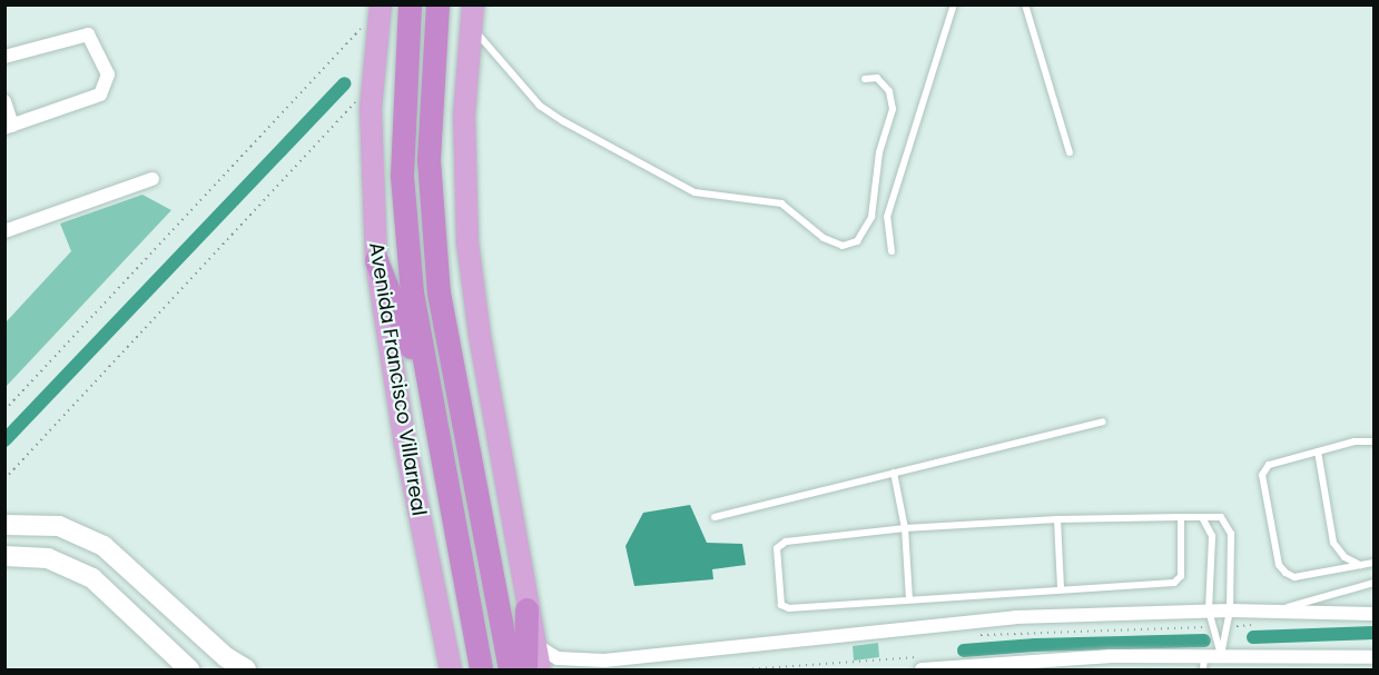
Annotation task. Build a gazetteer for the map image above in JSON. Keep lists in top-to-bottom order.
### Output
{
  "streets": {
    "highway": ["Avenida Francisco Villarreal"]
  }
}
